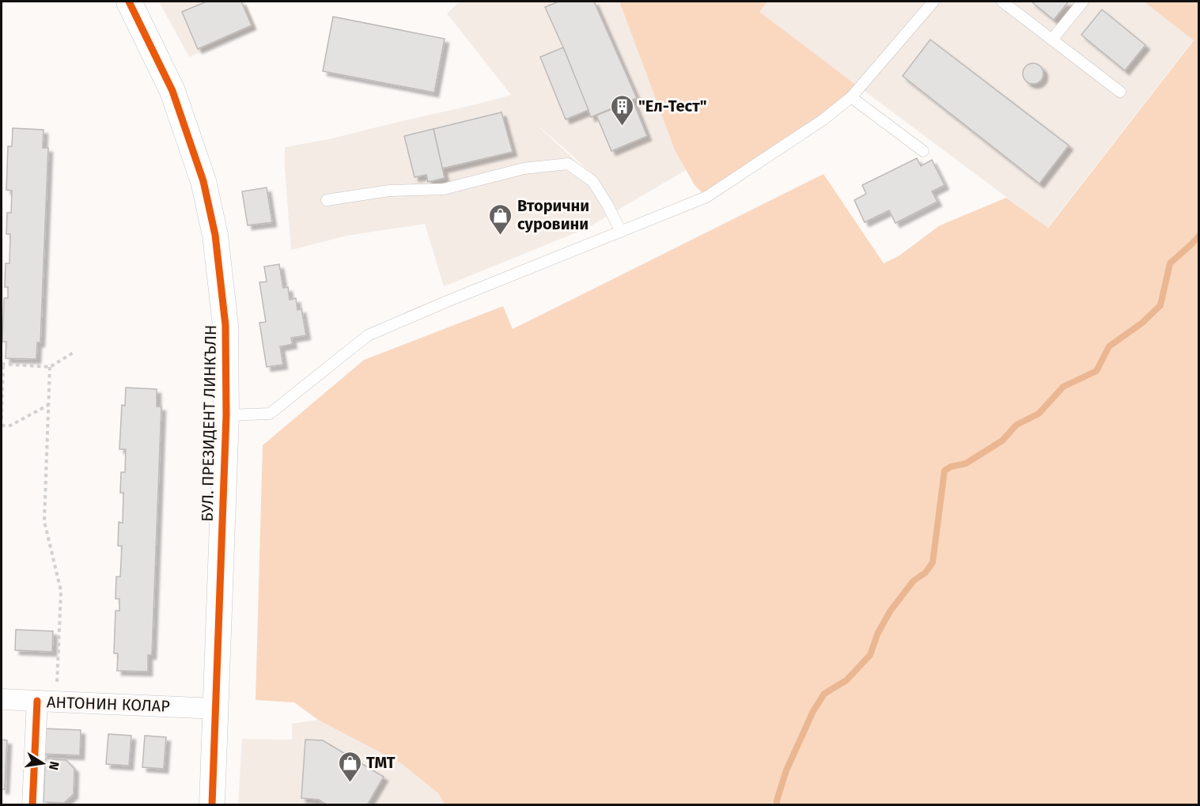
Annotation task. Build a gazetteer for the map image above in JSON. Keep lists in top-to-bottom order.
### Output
{
  "streets": {
    "street": ["БУЛ. ПРЕЗИДЕНТ ЛИНКЪЛН", "АНТОНИН КОЛАР"]
  },
  "crossings": [
    ["БУЛ. ПРЕЗИДЕНТ ЛИНКЪЛН", "АНТОНИН КОЛАР"]
  ],
  "places": {
    "building": ["\"Ел-Тест\""],
    "shop": ["Вторични суровини", "TMT"]
  },
  "north": "right"
}
